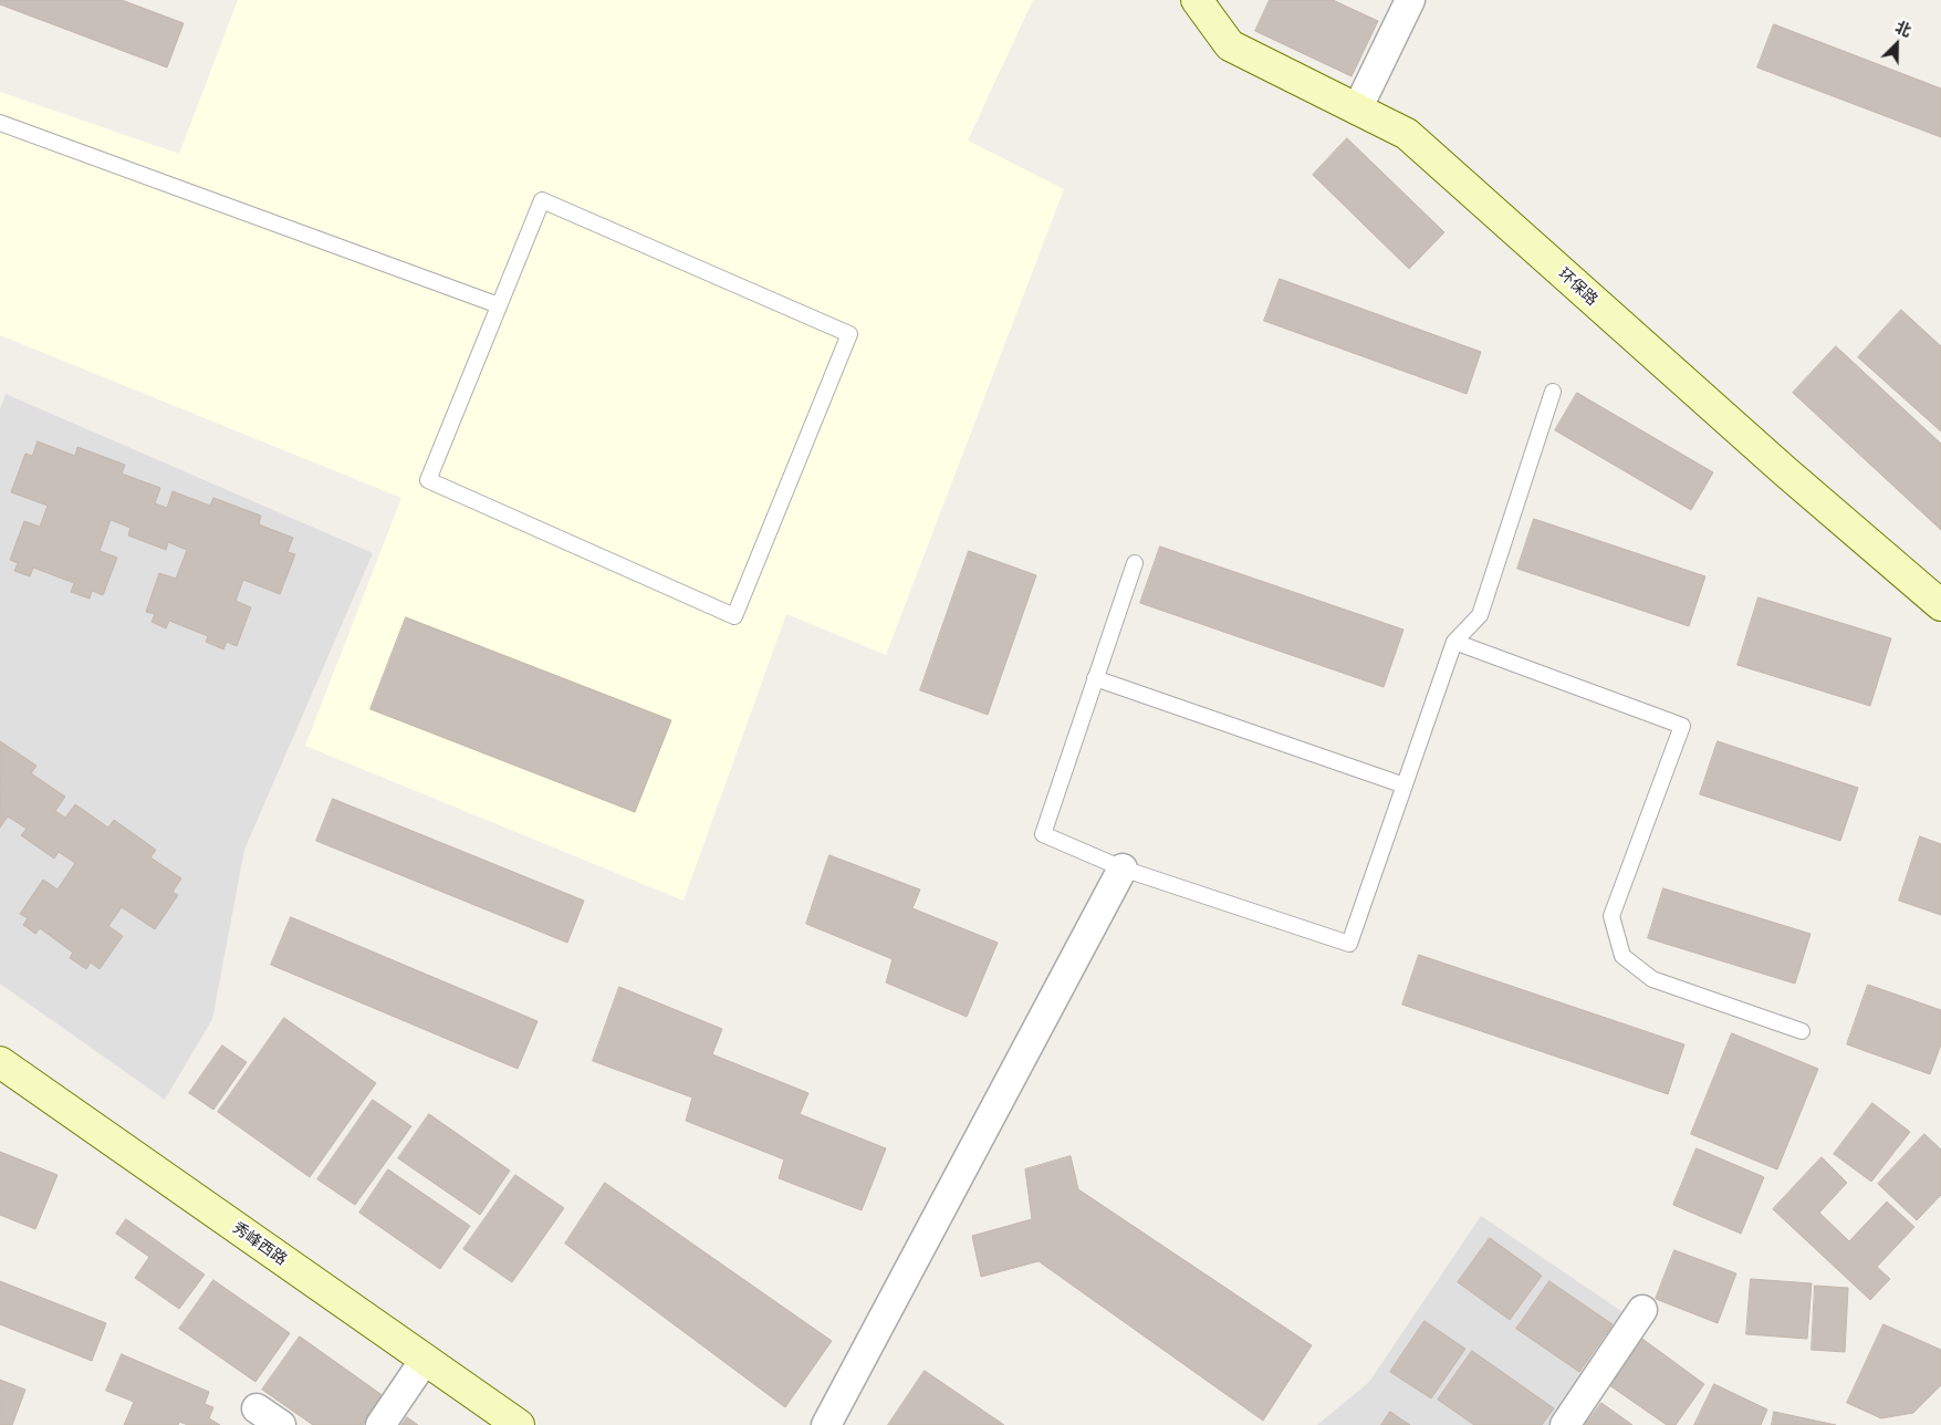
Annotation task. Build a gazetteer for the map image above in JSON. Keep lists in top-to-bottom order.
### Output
{
  "streets": {
    "street": ["环保路", "秀峰西路"]
  },
  "north": "top right"
}
